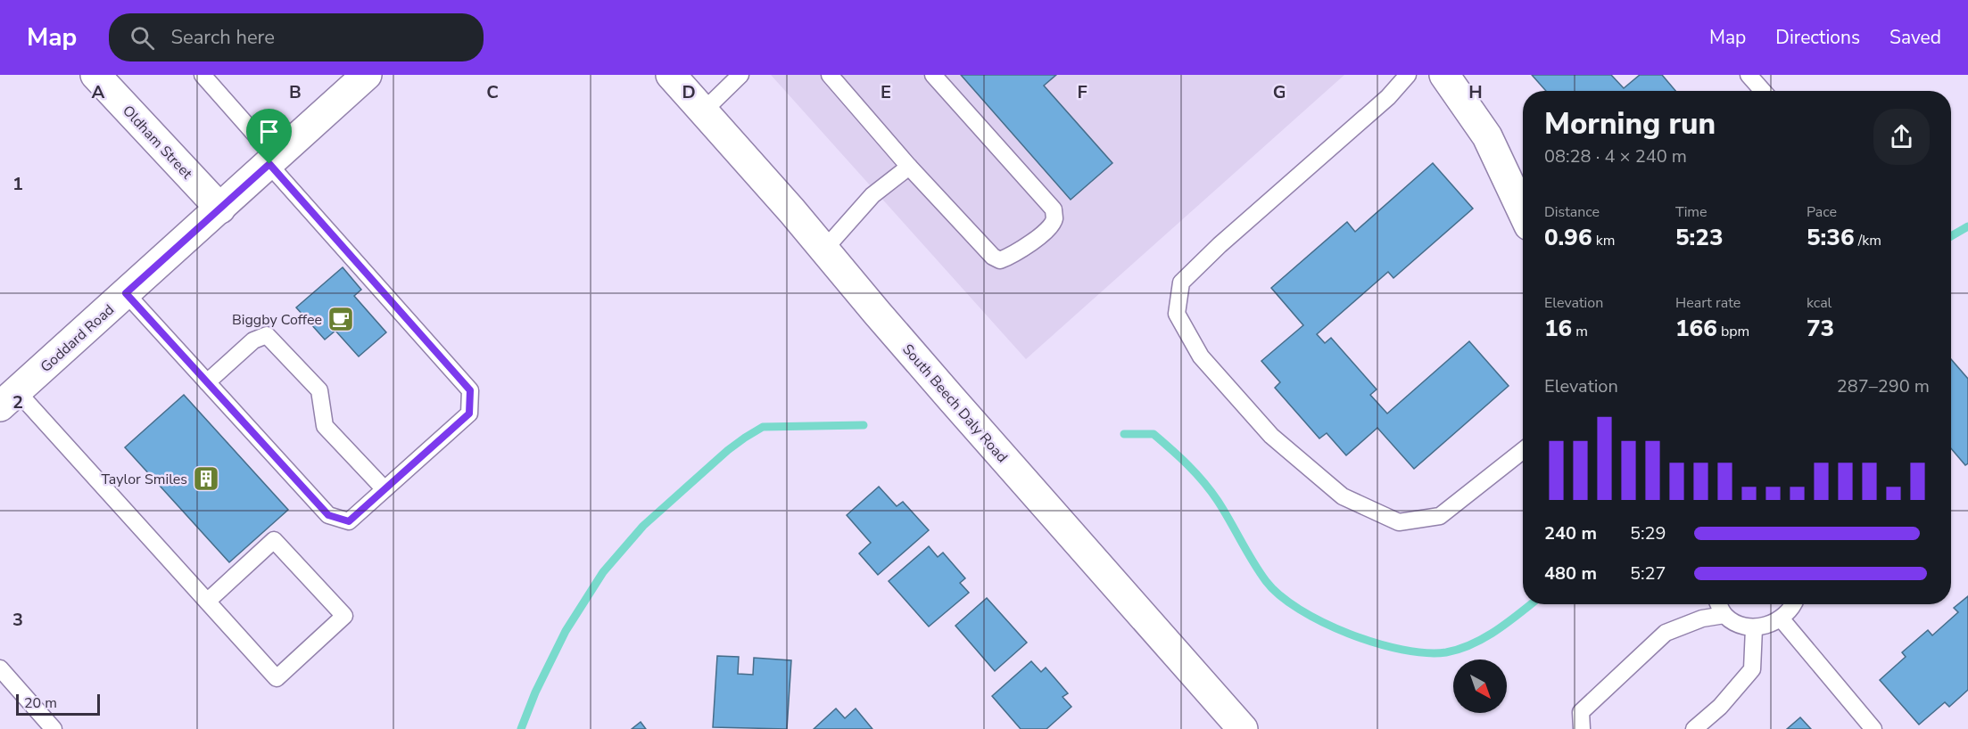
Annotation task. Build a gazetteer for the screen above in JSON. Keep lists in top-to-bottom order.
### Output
{
  "streets": {
    "street": ["Oldham Street", "Goddard Road", "South Beech Daly Road"]
  },
  "crossings": [
    ["Oldham Street", "Goddard Road"]
  ],
  "places": {
    "cafe": ["Biggby Coffee"],
    "building": ["Taylor Smiles"]
  },
  "scale_bar": "20 m",
  "north": "bottom right",
  "page": {
    "header": "Map",
    "search": "Search here",
    "nav": ["Map", "Directions", "Saved"],
    "heading": ["Morning run", "08:28 · 4 × 240 m"],
    "stats": [
      ["Distance", "0.96 km"],
      ["Time", "5:23"],
      ["Pace", "5:36 /km"],
      ["Elevation", "16 m"],
      ["Heart rate", "166 bpm"],
      ["kcal", "73"]
    ],
    "chart": ["Elevation", "287–290 m"],
    "list": [
      {
        "name": "240 m",
        "note": "5:29"
      },
      {
        "name": "480 m",
        "note": "5:27"
      }
    ],
    "scale": "20 m"
  },
  "grid": {
    "columns": [
      "A",
      "B",
      "C",
      "D",
      "E",
      "F",
      "G",
      "H"
    ],
    "rows": ["1", "2", "3"]
  }
}
